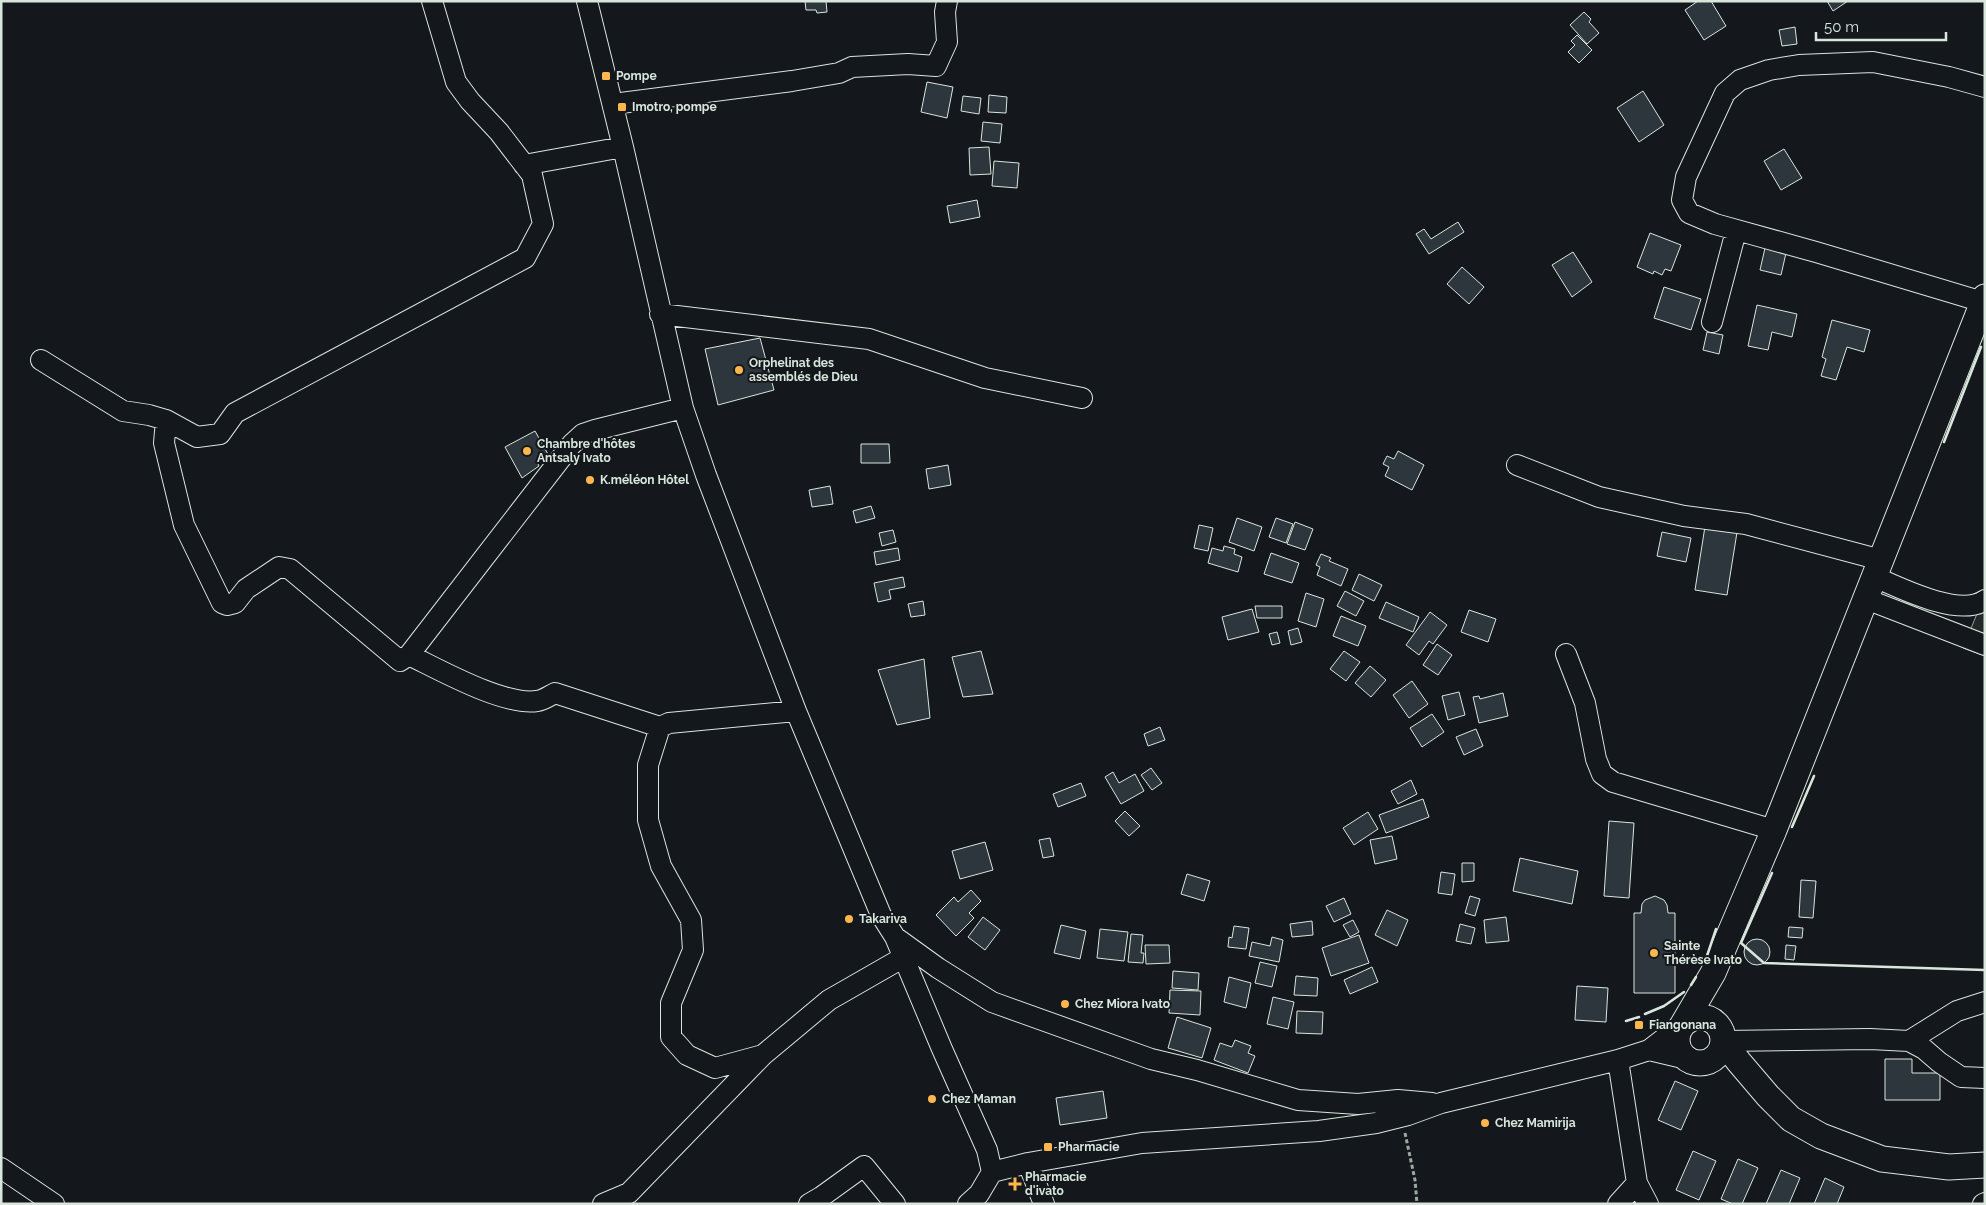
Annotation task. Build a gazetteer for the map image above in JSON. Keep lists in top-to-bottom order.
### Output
{
  "places": {
    "transit": [
      "Pompe",
      "Imotro, pompe",
      "Fiangonana",
      "Pharmacie"
    ],
    "other": [
      "Orphelinat des assemblés de Dieu",
      "Chambre d'hôtes Antsaly Ivato",
      "K.méléon Hôtel",
      "Takariva",
      "Sainte Thérèse Ivato",
      "Chez Miora Ivato",
      "Chez Maman",
      "Chez Mamirija"
    ],
    "health": ["Pharmacie d'ivato"]
  },
  "scale_bar": "50 m"
}
